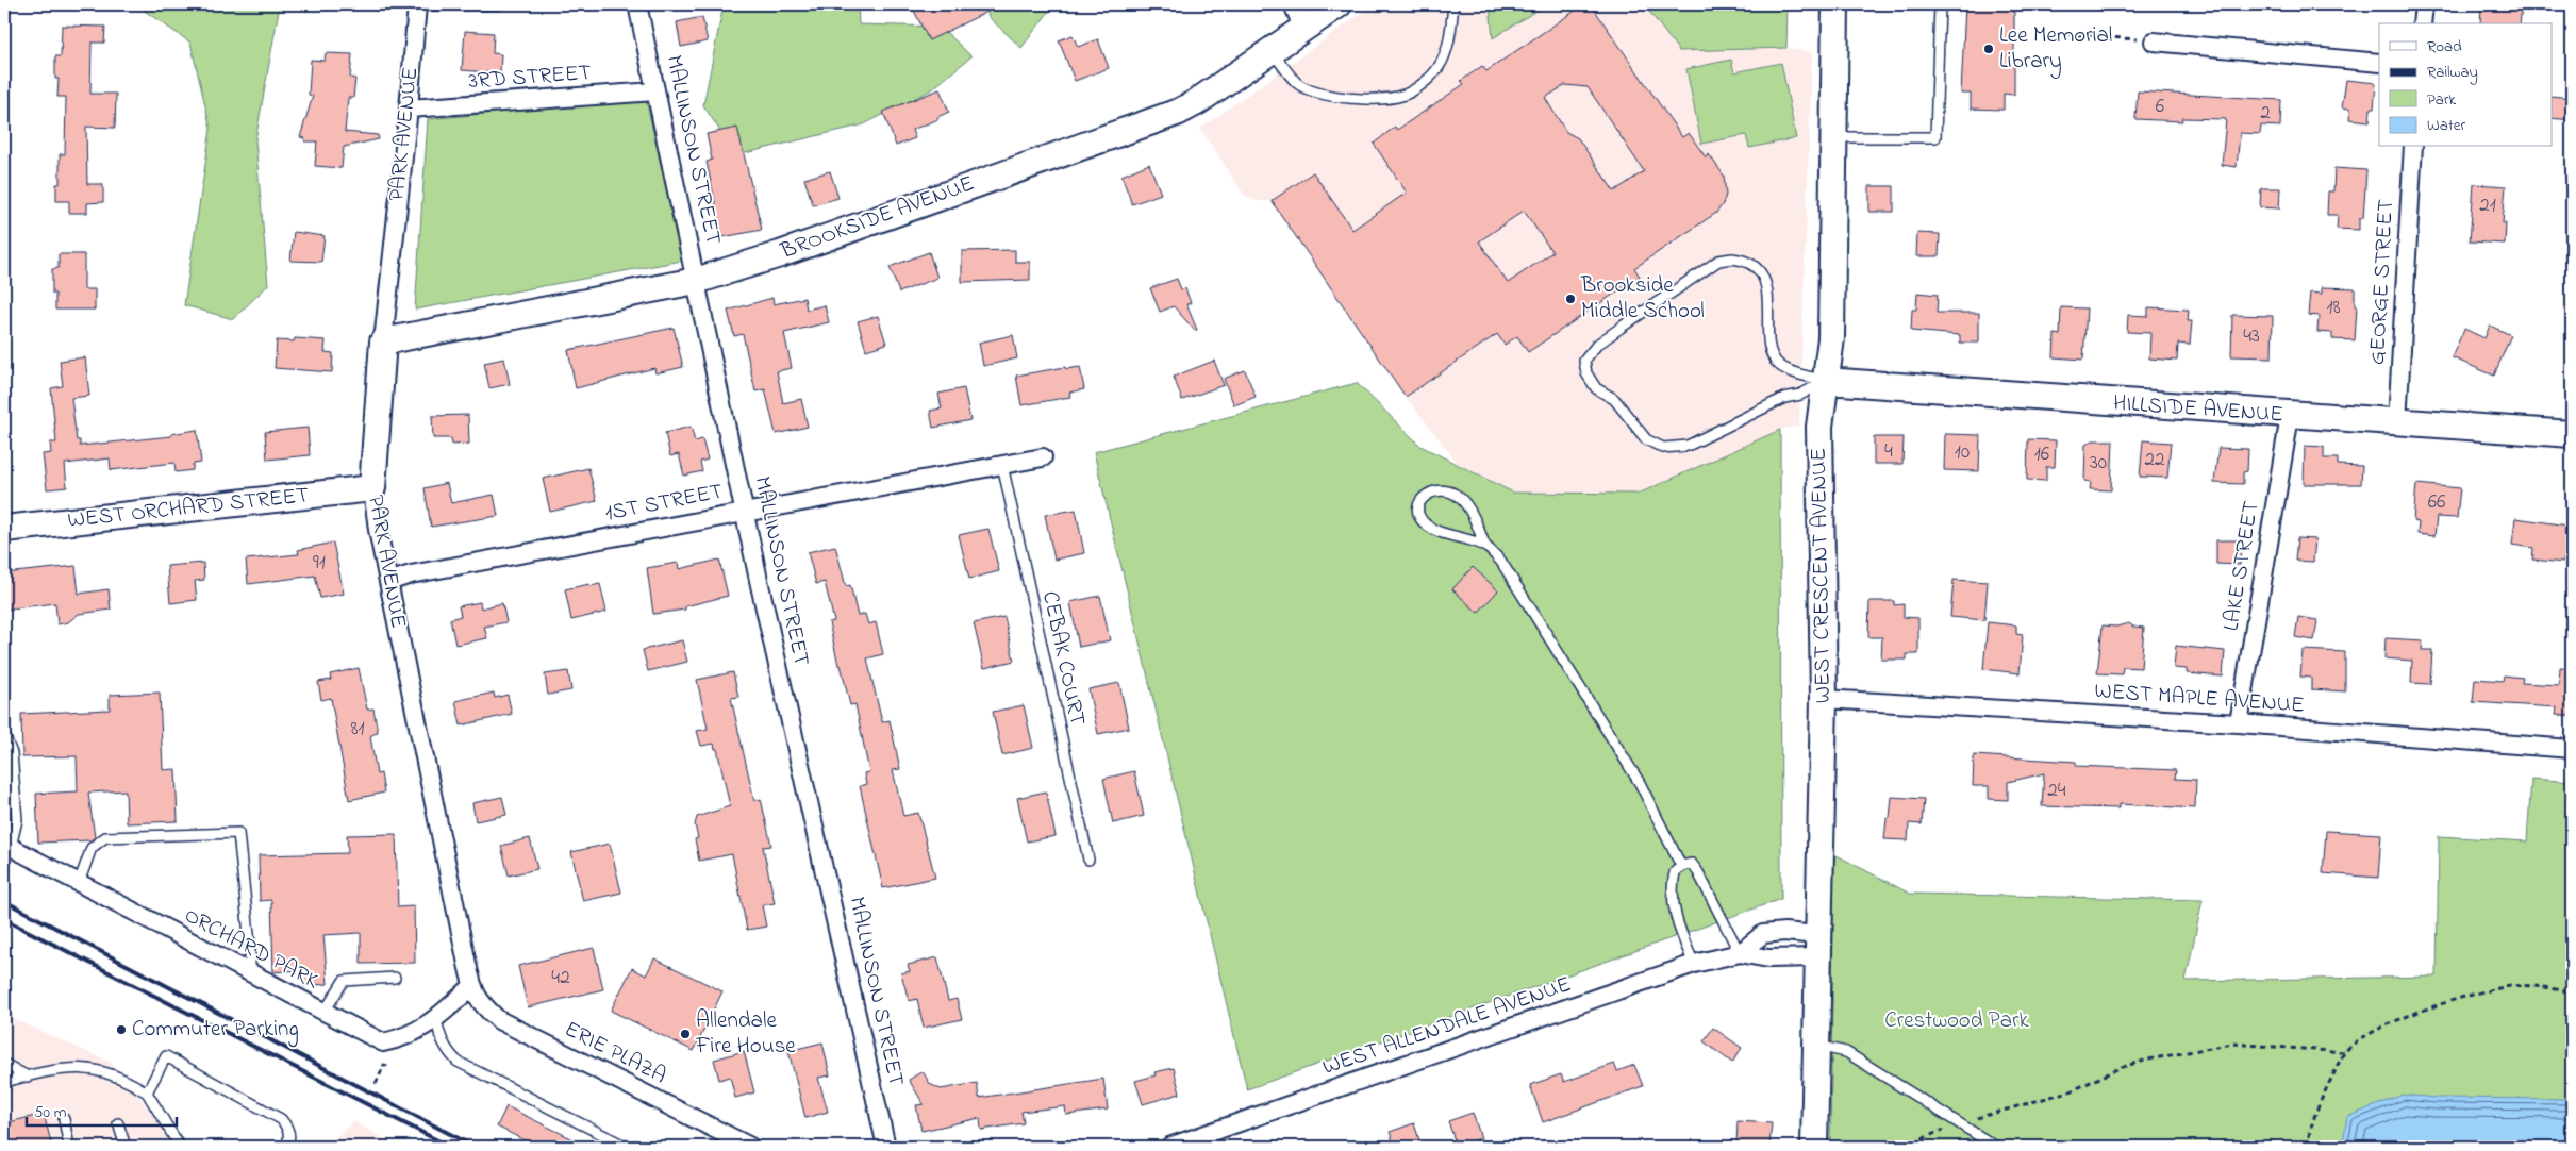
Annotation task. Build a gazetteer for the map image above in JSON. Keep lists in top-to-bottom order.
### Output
{
  "streets": {
    "main road": [
      "PARK AVENUE",
      "BROOKSIDE AVENUE",
      "HILLSIDE AVENUE",
      "WEST ORCHARD STREET",
      "WEST CRESCENT AVENUE"
    ],
    "street": [
      "3RD STREET",
      "MALLINSON STREET",
      "GEORGE STREET",
      "1ST STREET",
      "LAKE STREET",
      "WEST MAPLE AVENUE",
      "ORCHARD PARK",
      "WEST ALLENDALE AVENUE",
      "ERIE PLAZA"
    ],
    "lane": ["CEBAK COURT"]
  },
  "crossings": [
    ["3RD STREET", "PARK AVENUE"],
    ["3RD STREET", "MALLINSON STREET"],
    ["PARK AVENUE", "BROOKSIDE AVENUE"],
    ["PARK AVENUE", "1ST STREET"],
    ["PARK AVENUE", "WEST ORCHARD STREET"],
    ["PARK AVENUE", "ORCHARD PARK"],
    ["PARK AVENUE", "ERIE PLAZA"],
    ["MALLINSON STREET", "BROOKSIDE AVENUE"],
    ["MALLINSON STREET", "1ST STREET"],
    ["GEORGE STREET", "HILLSIDE AVENUE"],
    ["HILLSIDE AVENUE", "LAKE STREET"],
    ["HILLSIDE AVENUE", "WEST CRESCENT AVENUE"],
    ["1ST STREET", "CEBAK COURT"],
    ["LAKE STREET", "WEST MAPLE AVENUE"],
    ["WEST CRESCENT AVENUE", "WEST MAPLE AVENUE"],
    ["WEST CRESCENT AVENUE", "WEST ALLENDALE AVENUE"],
    ["ORCHARD PARK", "ERIE PLAZA"]
  ],
  "parks": ["Crestwood Park"],
  "places": [
    "Lee Memorial Library",
    "Brookside Middle School",
    "Commuter Parking",
    "Allendale Fire House"
  ],
  "house_numbers": [
    "6",
    "2",
    "21",
    "18",
    "43",
    "4",
    "10",
    "16",
    "22",
    "30",
    "66",
    "91",
    "81",
    "24",
    "42"
  ],
  "legend": [
    "Road",
    "Railway",
    "Park",
    "Water"
  ],
  "scale_bar": "50 m"
}
